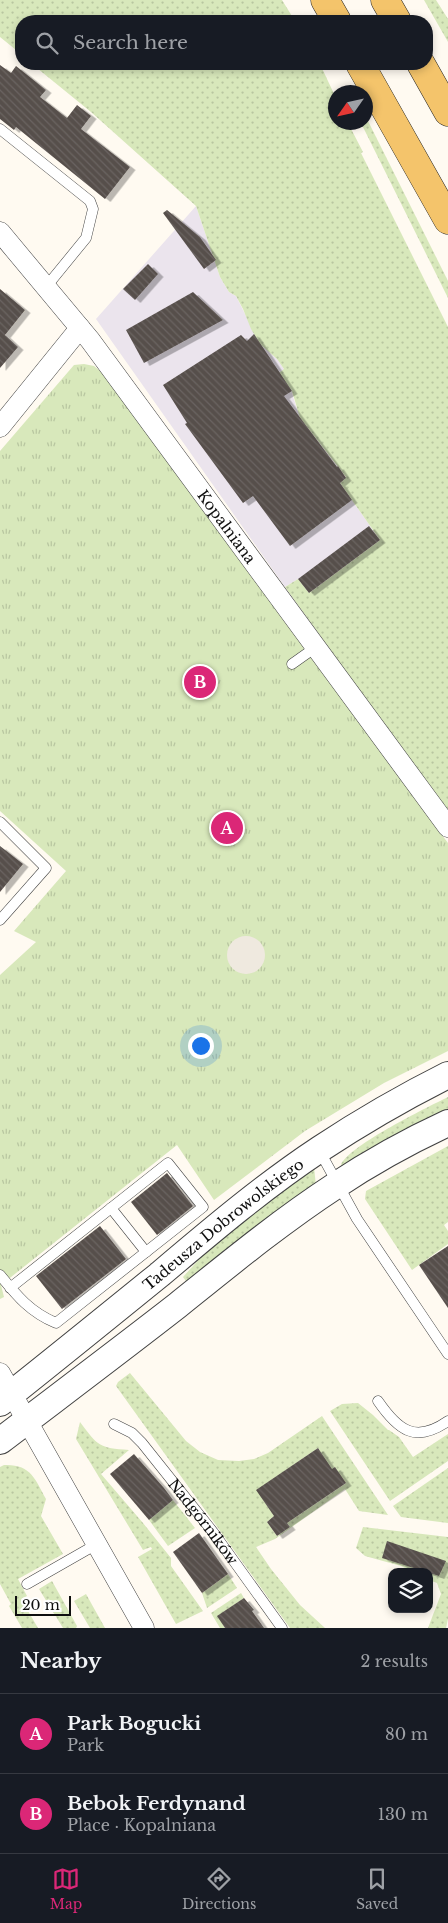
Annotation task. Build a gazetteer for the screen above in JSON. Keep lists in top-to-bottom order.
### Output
{
  "streets": {
    "street": ["Kopalniana", "Tadeusza Dobrowolskiego"],
    "lane": ["Nadgórników"]
  },
  "scale_bar": "20 m",
  "north": "bottom left",
  "page": {
    "search": "Search here",
    "pins": ["B", "A"],
    "scale": "20 m",
    "heading": ["Nearby", "2 results"],
    "list": [
      {
        "mark": "A",
        "name": "Park Bogucki",
        "note": "Park",
        "value": "80 m"
      },
      {
        "mark": "B",
        "name": "Bebok Ferdynand",
        "note": "Place · Kopalniana",
        "value": "130 m"
      }
    ],
    "nav": ["Map", "Directions", "Saved"]
  }
}
